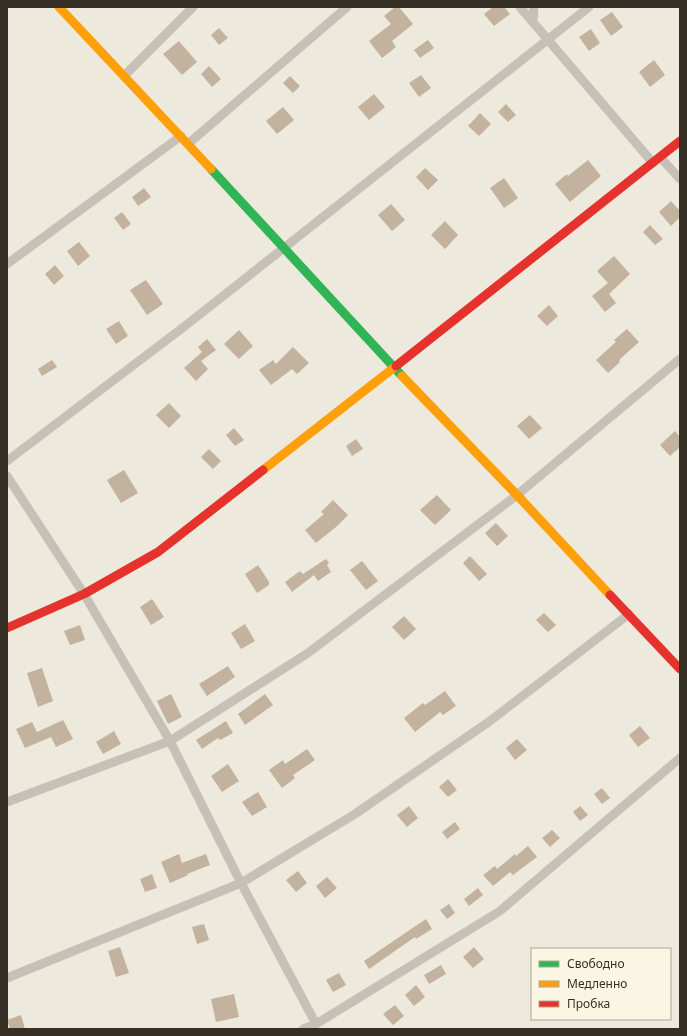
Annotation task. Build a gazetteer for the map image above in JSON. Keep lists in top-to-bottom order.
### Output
{
  "legend": ["Свободно", "Медленно", "Пробка"]
}
